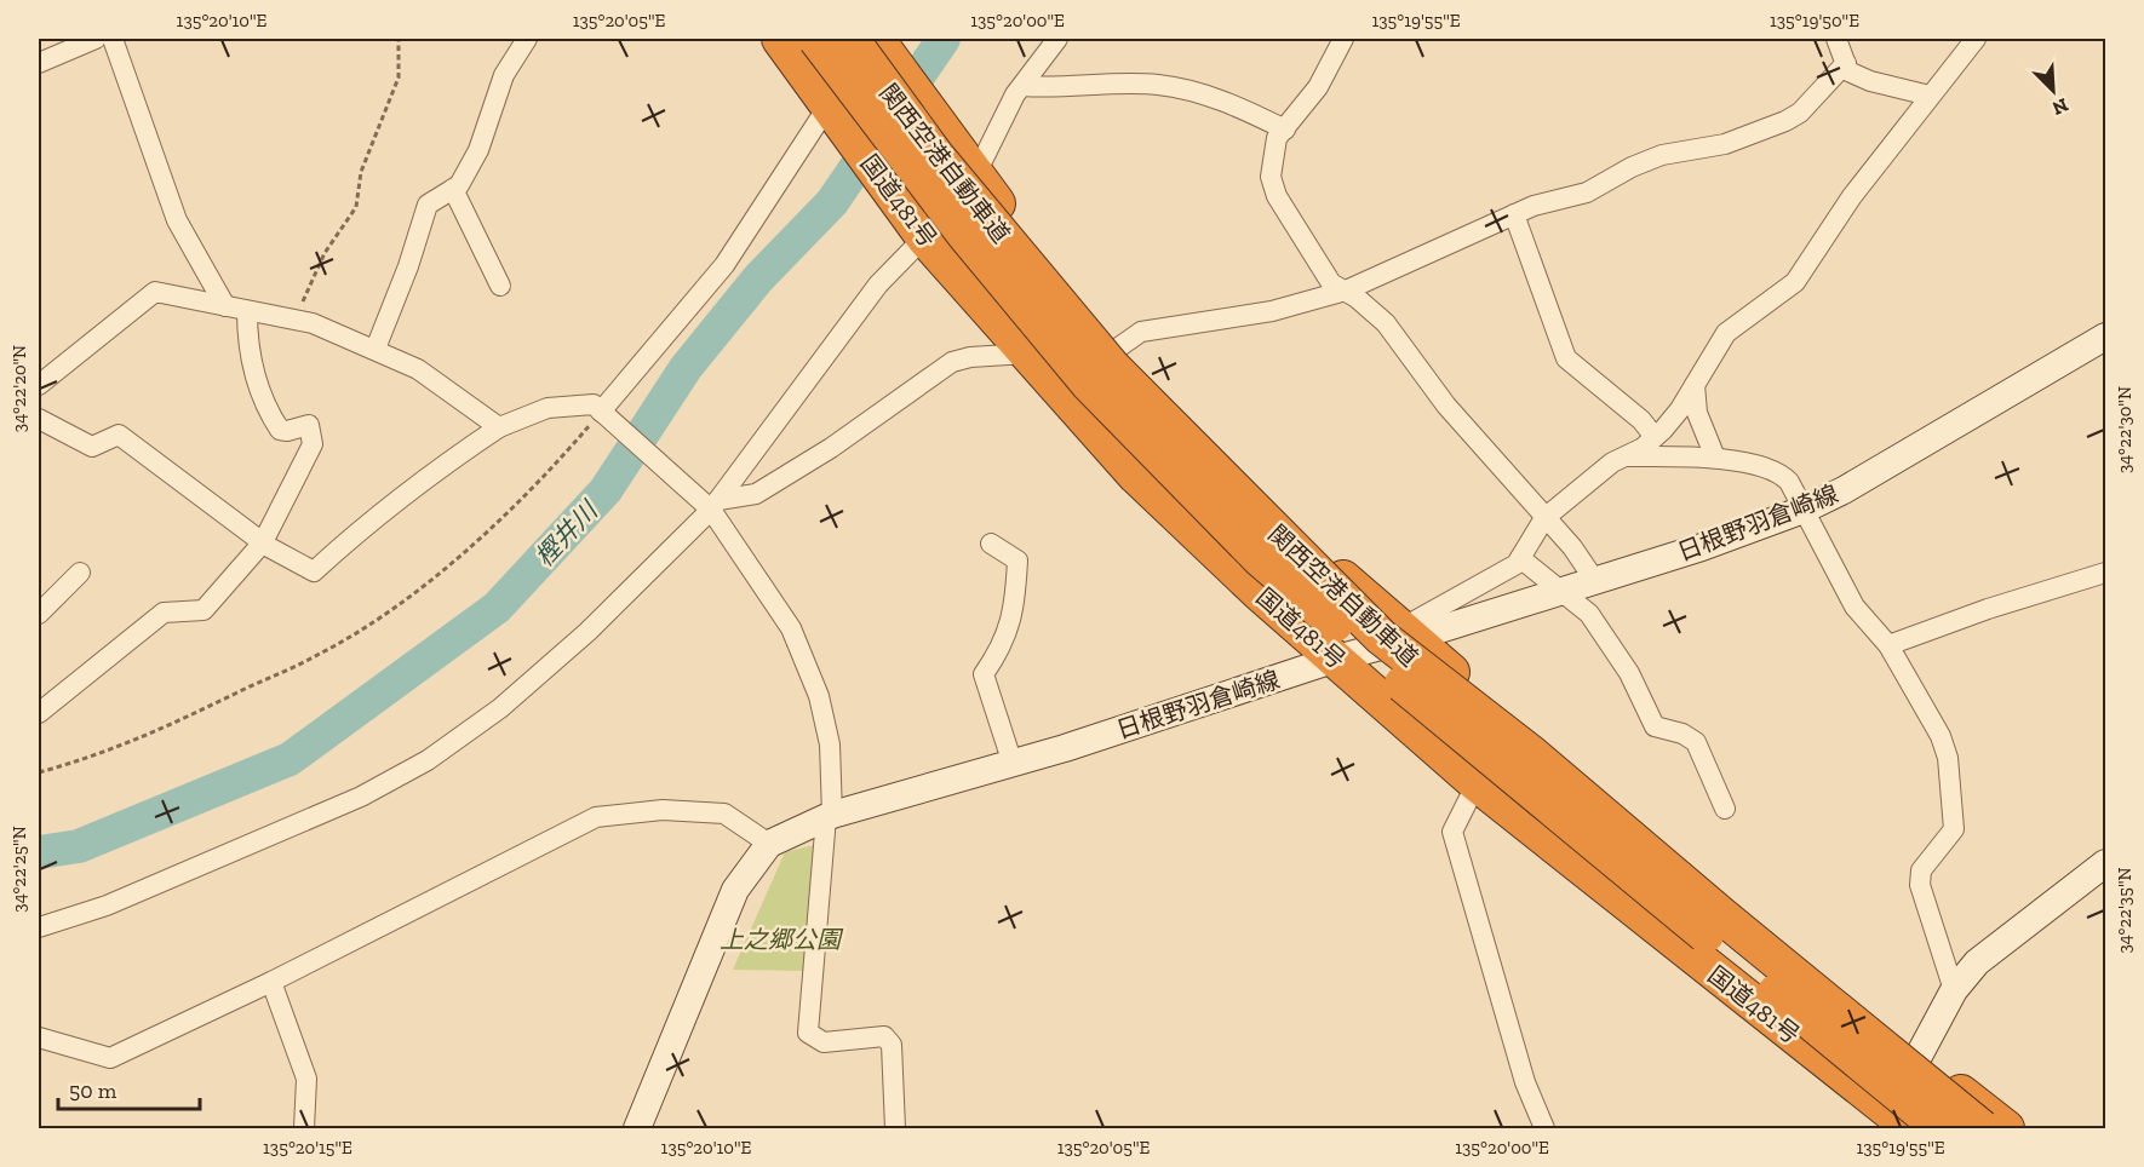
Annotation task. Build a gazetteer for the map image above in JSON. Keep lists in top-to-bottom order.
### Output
{
  "streets": {
    "highway": ["関西空港自動車道", "国道481号"],
    "main road": ["日根野羽倉崎線"]
  },
  "crossings": [
    ["国道481号", "日根野羽倉崎線"]
  ],
  "water": ["樫井川"],
  "parks": ["上之郷公園"],
  "scale_bar": "50 m",
  "north": "bottom right",
  "coordinates": [
    "135°20'10\"E",
    "135°20'05\"E",
    "135°20'00\"E",
    "135°19'55\"E",
    "135°19'50\"E",
    "34°22'20\"N",
    "34°22'30\"N",
    "34°22'25\"N",
    "34°22'35\"N",
    "135°20'15\"E"
  ]
}
